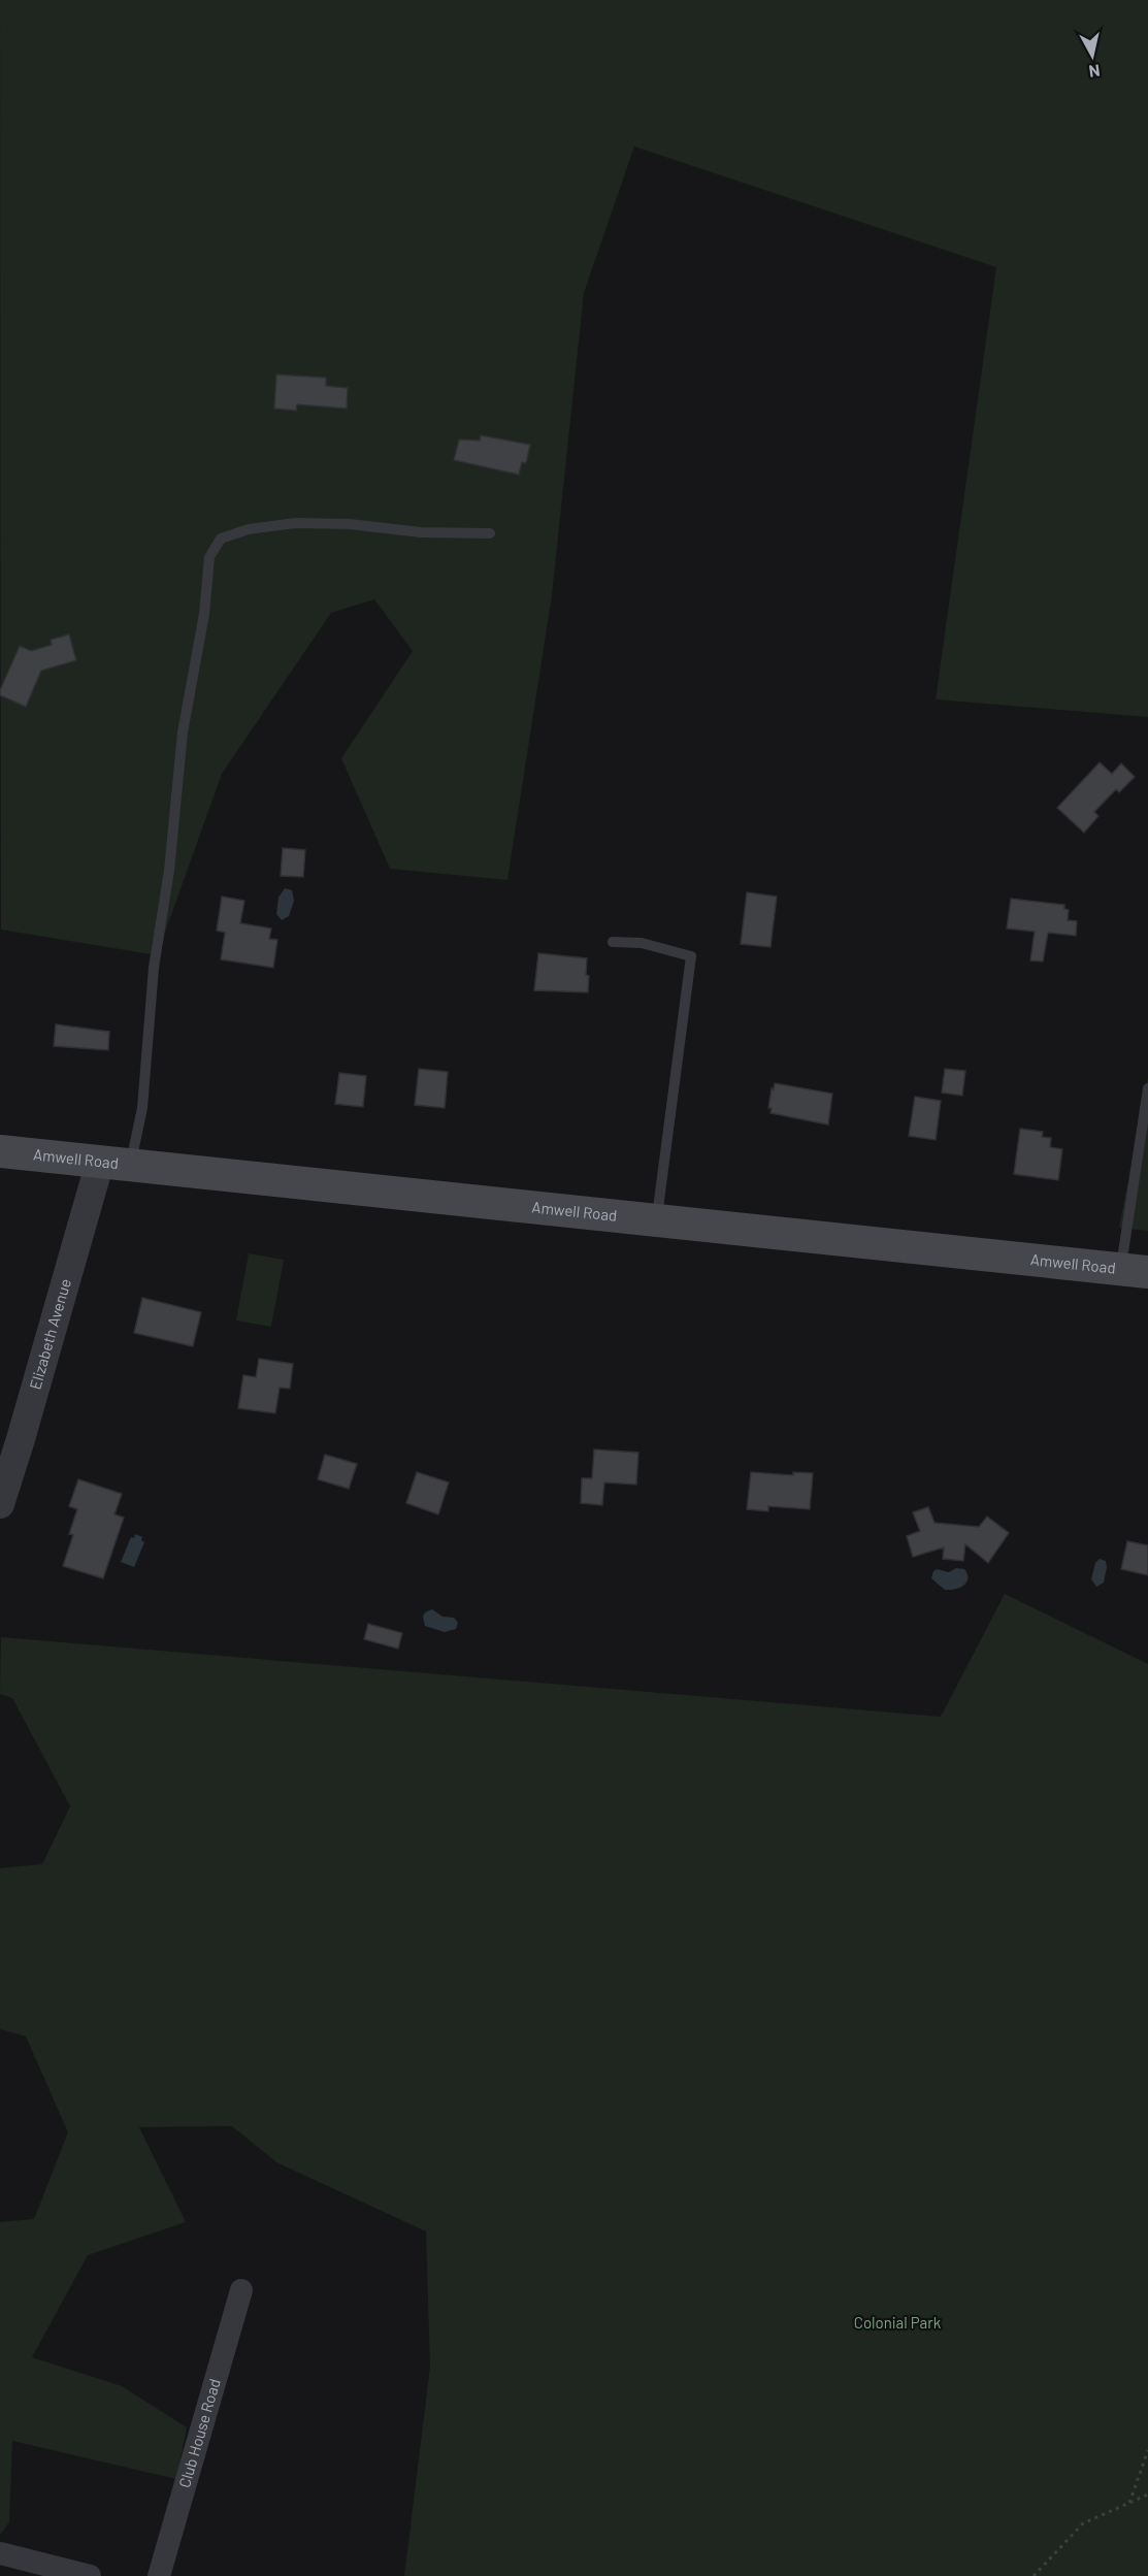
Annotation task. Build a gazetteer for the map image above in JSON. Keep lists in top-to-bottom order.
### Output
{
  "streets": {
    "main road": ["Amwell Road"],
    "street": ["Elizabeth Avenue", "Club House Road"]
  },
  "crossings": [
    ["Amwell Road", "Elizabeth Avenue"]
  ],
  "parks": ["Colonial Park"],
  "north": "bottom"
}
